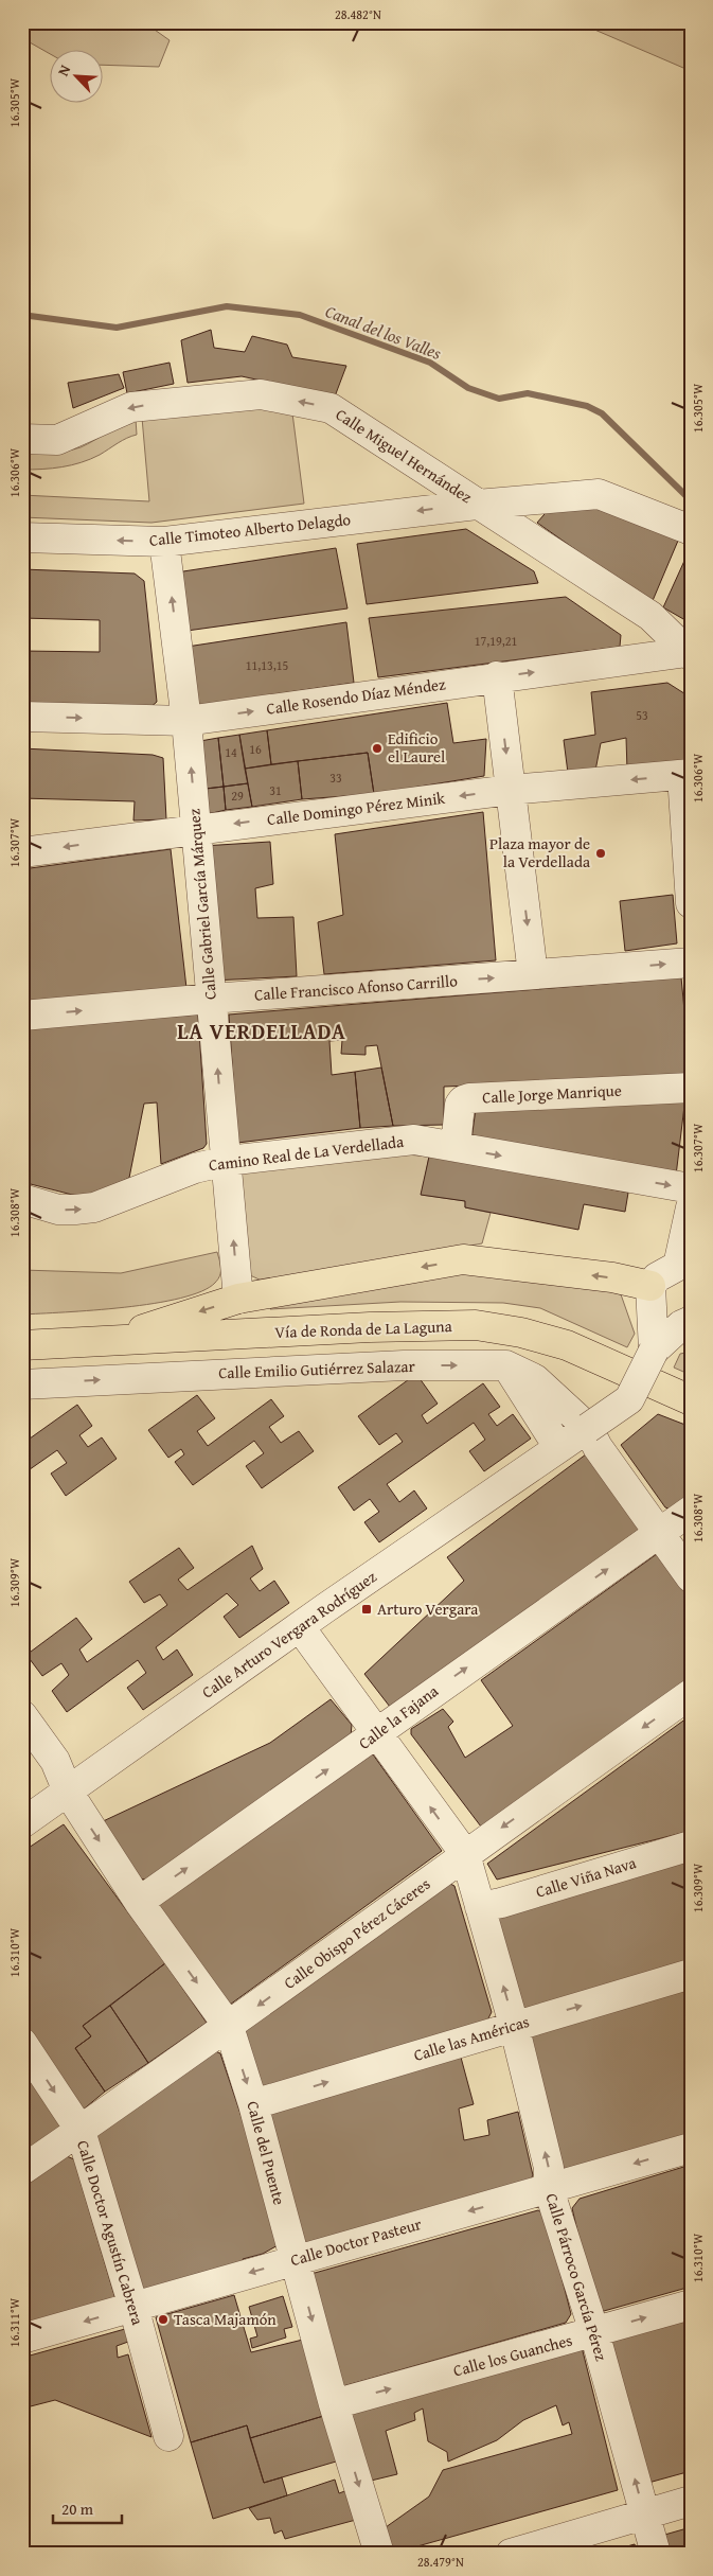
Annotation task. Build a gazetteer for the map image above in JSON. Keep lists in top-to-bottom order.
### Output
{
  "streets": {
    "main road": ["Vía de Ronda de La Laguna"],
    "street": [
      "Calle Miguel Hernández",
      "Calle Timoteo Alberto Delagdo",
      "Calle Rosendo Díaz Méndez",
      "Calle Domingo Pérez Minik",
      "Calle Gabriel García Márquez",
      "Calle Francisco Afonso Carrillo",
      "Calle Jorge Manrique",
      "Camino Real de La Verdellada",
      "Calle Emilio Gutiérrez Salazar",
      "Calle Arturo Vergara Rodríguez",
      "Calle la Fajana",
      "Calle Viña Nava",
      "Calle Obispo Pérez Cáceres",
      "Calle las Américas",
      "Calle del Puente",
      "Calle Doctor Agustín Cabrera",
      "Calle Doctor Pasteur",
      "Calle Párroco García Pérez",
      "Calle los Guanches"
    ]
  },
  "crossings": [
    ["Calle Miguel Hernández", "Calle Timoteo Alberto Delagdo"],
    ["Calle Miguel Hernández", "Calle Rosendo Díaz Méndez"],
    ["Calle Timoteo Alberto Delagdo", "Calle Gabriel García Márquez"],
    ["Calle Rosendo Díaz Méndez", "Calle Gabriel García Márquez"],
    ["Calle Domingo Pérez Minik", "Calle Gabriel García Márquez"],
    ["Calle Gabriel García Márquez", "Calle Francisco Afonso Carrillo"],
    ["Calle Gabriel García Márquez", "Camino Real de La Verdellada"],
    ["Calle Jorge Manrique", "Camino Real de La Verdellada"],
    ["Calle Emilio Gutiérrez Salazar", "Calle Arturo Vergara Rodríguez"],
    ["Calle Emilio Gutiérrez Salazar", "Calle la Fajana"],
    ["Calle Arturo Vergara Rodríguez", "Calle del Puente"],
    ["Calle la Fajana", "Calle del Puente"],
    ["Calle Viña Nava", "Calle Párroco García Pérez"],
    ["Calle Obispo Pérez Cáceres", "Calle del Puente"],
    ["Calle Obispo Pérez Cáceres", "Calle Doctor Agustín Cabrera"],
    ["Calle Obispo Pérez Cáceres", "Calle Párroco García Pérez"],
    ["Calle las Américas", "Calle del Puente"],
    ["Calle las Américas", "Calle Párroco García Pérez"],
    ["Calle del Puente", "Calle Doctor Pasteur"],
    ["Calle del Puente", "Calle los Guanches"],
    ["Calle Doctor Agustín Cabrera", "Calle Doctor Pasteur"],
    ["Calle Doctor Pasteur", "Calle Párroco García Pérez"],
    ["Calle Párroco García Pérez", "Calle los Guanches"]
  ],
  "one_way": [
    "Calle Miguel Hernández",
    "Calle Timoteo Alberto Delagdo",
    "Calle Rosendo Díaz Méndez",
    "Calle Domingo Pérez Minik",
    "Calle Gabriel García Márquez",
    "Calle Francisco Afonso Carrillo",
    "Camino Real de La Verdellada",
    "Calle Emilio Gutiérrez Salazar",
    "Calle la Fajana",
    "Calle Obispo Pérez Cáceres",
    "Calle las Américas",
    "Calle del Puente",
    "Calle Doctor Pasteur",
    "Calle Párroco García Pérez"
  ],
  "districts": ["LA VERDELLADA"],
  "water": ["Canal del los Valles"],
  "places": {
    "other": ["Edificio el Laurel", "Plaza mayor de la Verdellada", "Tasca Majamón"],
    "transit": ["Arturo Vergara"]
  },
  "house_numbers": [
    "17,19,21",
    "11,13,15",
    "53",
    "16",
    "14",
    "33",
    "31",
    "29"
  ],
  "scale_bar": "20 m",
  "north": "top left",
  "coordinates": [
    "28.482°N",
    "16.305°W",
    "16.306°W",
    "16.307°W",
    "16.308°W",
    "16.309°W",
    "16.310°W",
    "16.311°W",
    "28.479°N"
  ]
}
